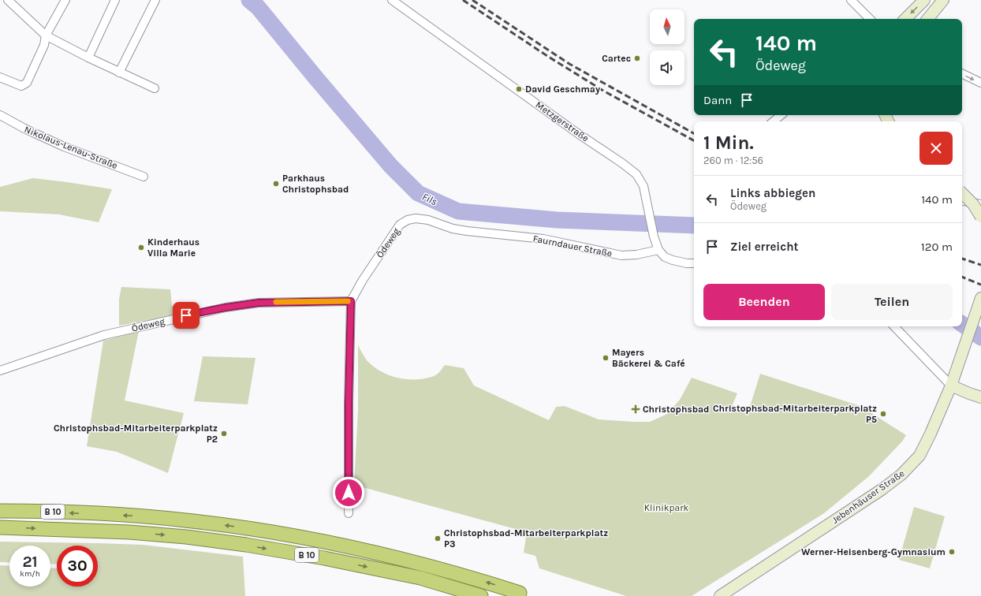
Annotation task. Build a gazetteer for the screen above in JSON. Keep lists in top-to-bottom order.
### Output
{
  "streets": {
    "highway": ["B 10"],
    "main road": ["Jebenhäuser Straße"],
    "street": [
      "Metzgerstraße",
      "Nikolaus-Lenau-Straße",
      "Ödeweg",
      "Faurndauer Straße"
    ]
  },
  "crossings": [
    ["Metzgerstraße", "Faurndauer Straße"],
    ["Ödeweg", "Faurndauer Straße"]
  ],
  "water": ["Fils"],
  "parks": ["Klinikpark"],
  "places": {
    "other": [
      "Cartec",
      "David Geschmay",
      "Parkhaus Christophsbad",
      "Kinderhaus Villa Marie",
      "Mayers Bäckerei & Café",
      "Christophsbad-Mitarbeiterparkplatz P5",
      "Christophsbad-Mitarbeiterparkplatz P2",
      "Christophsbad-Mitarbeiterparkplatz P3",
      "Werner-Heisenberg-Gymnasium"
    ],
    "health": ["Christophsbad"]
  },
  "north": "top",
  "page": {
    "turn": ["140 m", "Ödeweg"],
    "then": "Dann",
    "heading": ["1 Min.", "260 m · 12:56"],
    "list": [
      {
        "name": "Links abbiegen",
        "note": "Ödeweg",
        "value": "140 m"
      },
      {
        "name": "Ziel erreicht",
        "value": "120 m"
      }
    ],
    "buttons": ["Beenden", "Teilen"],
    "speed": "21 km/h",
    "limit": "30"
  }
}
